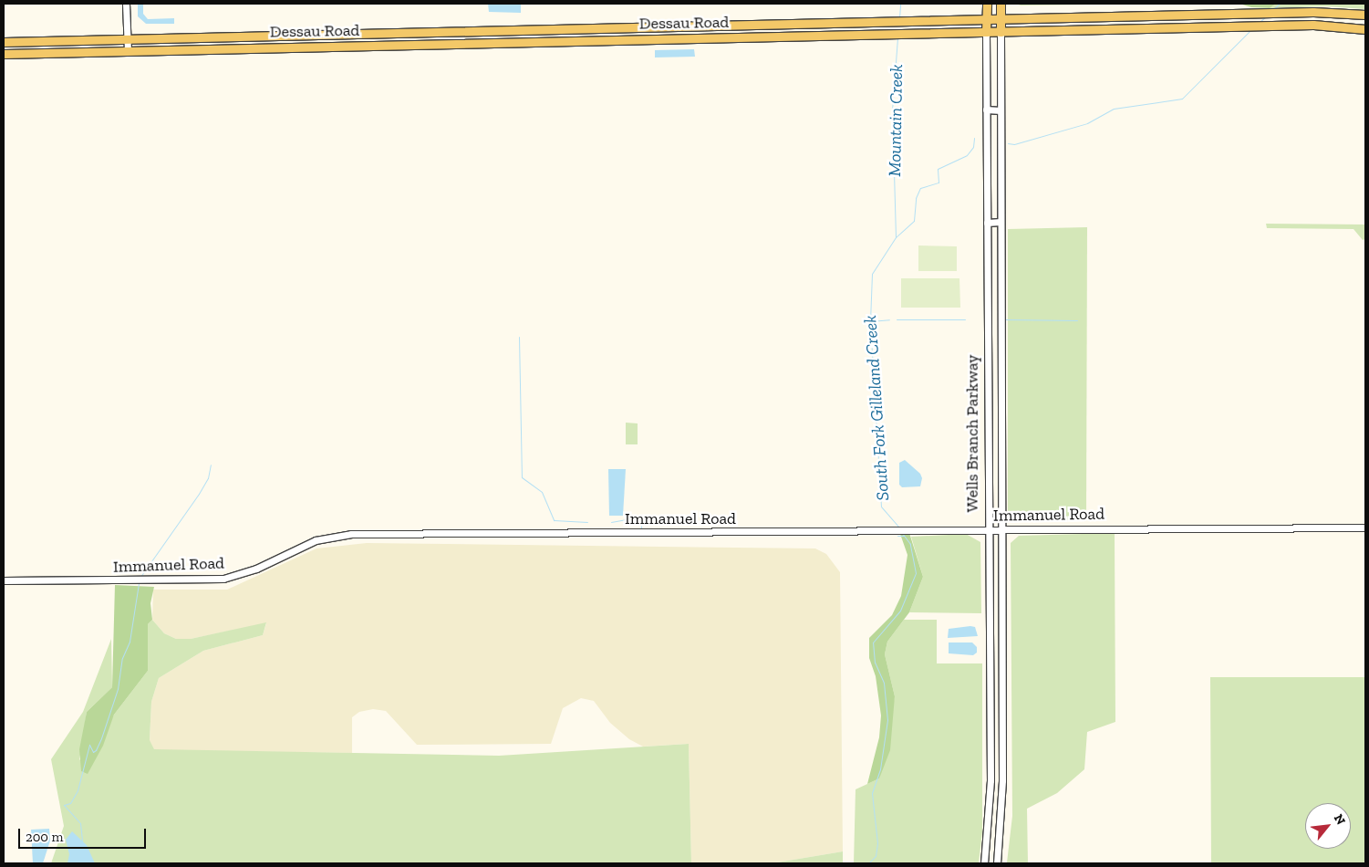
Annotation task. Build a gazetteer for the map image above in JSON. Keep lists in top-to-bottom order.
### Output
{
  "streets": {
    "main road": ["Dessau Road", "Wells Branch Parkway"],
    "street": ["Immanuel Road"]
  },
  "crossings": [
    ["Dessau Road", "Wells Branch Parkway"],
    ["Wells Branch Parkway", "Immanuel Road"]
  ],
  "water": ["Mountain Creek", "South Fork Gilleland Creek"],
  "scale_bar": "200 m",
  "north": "top right"
}
